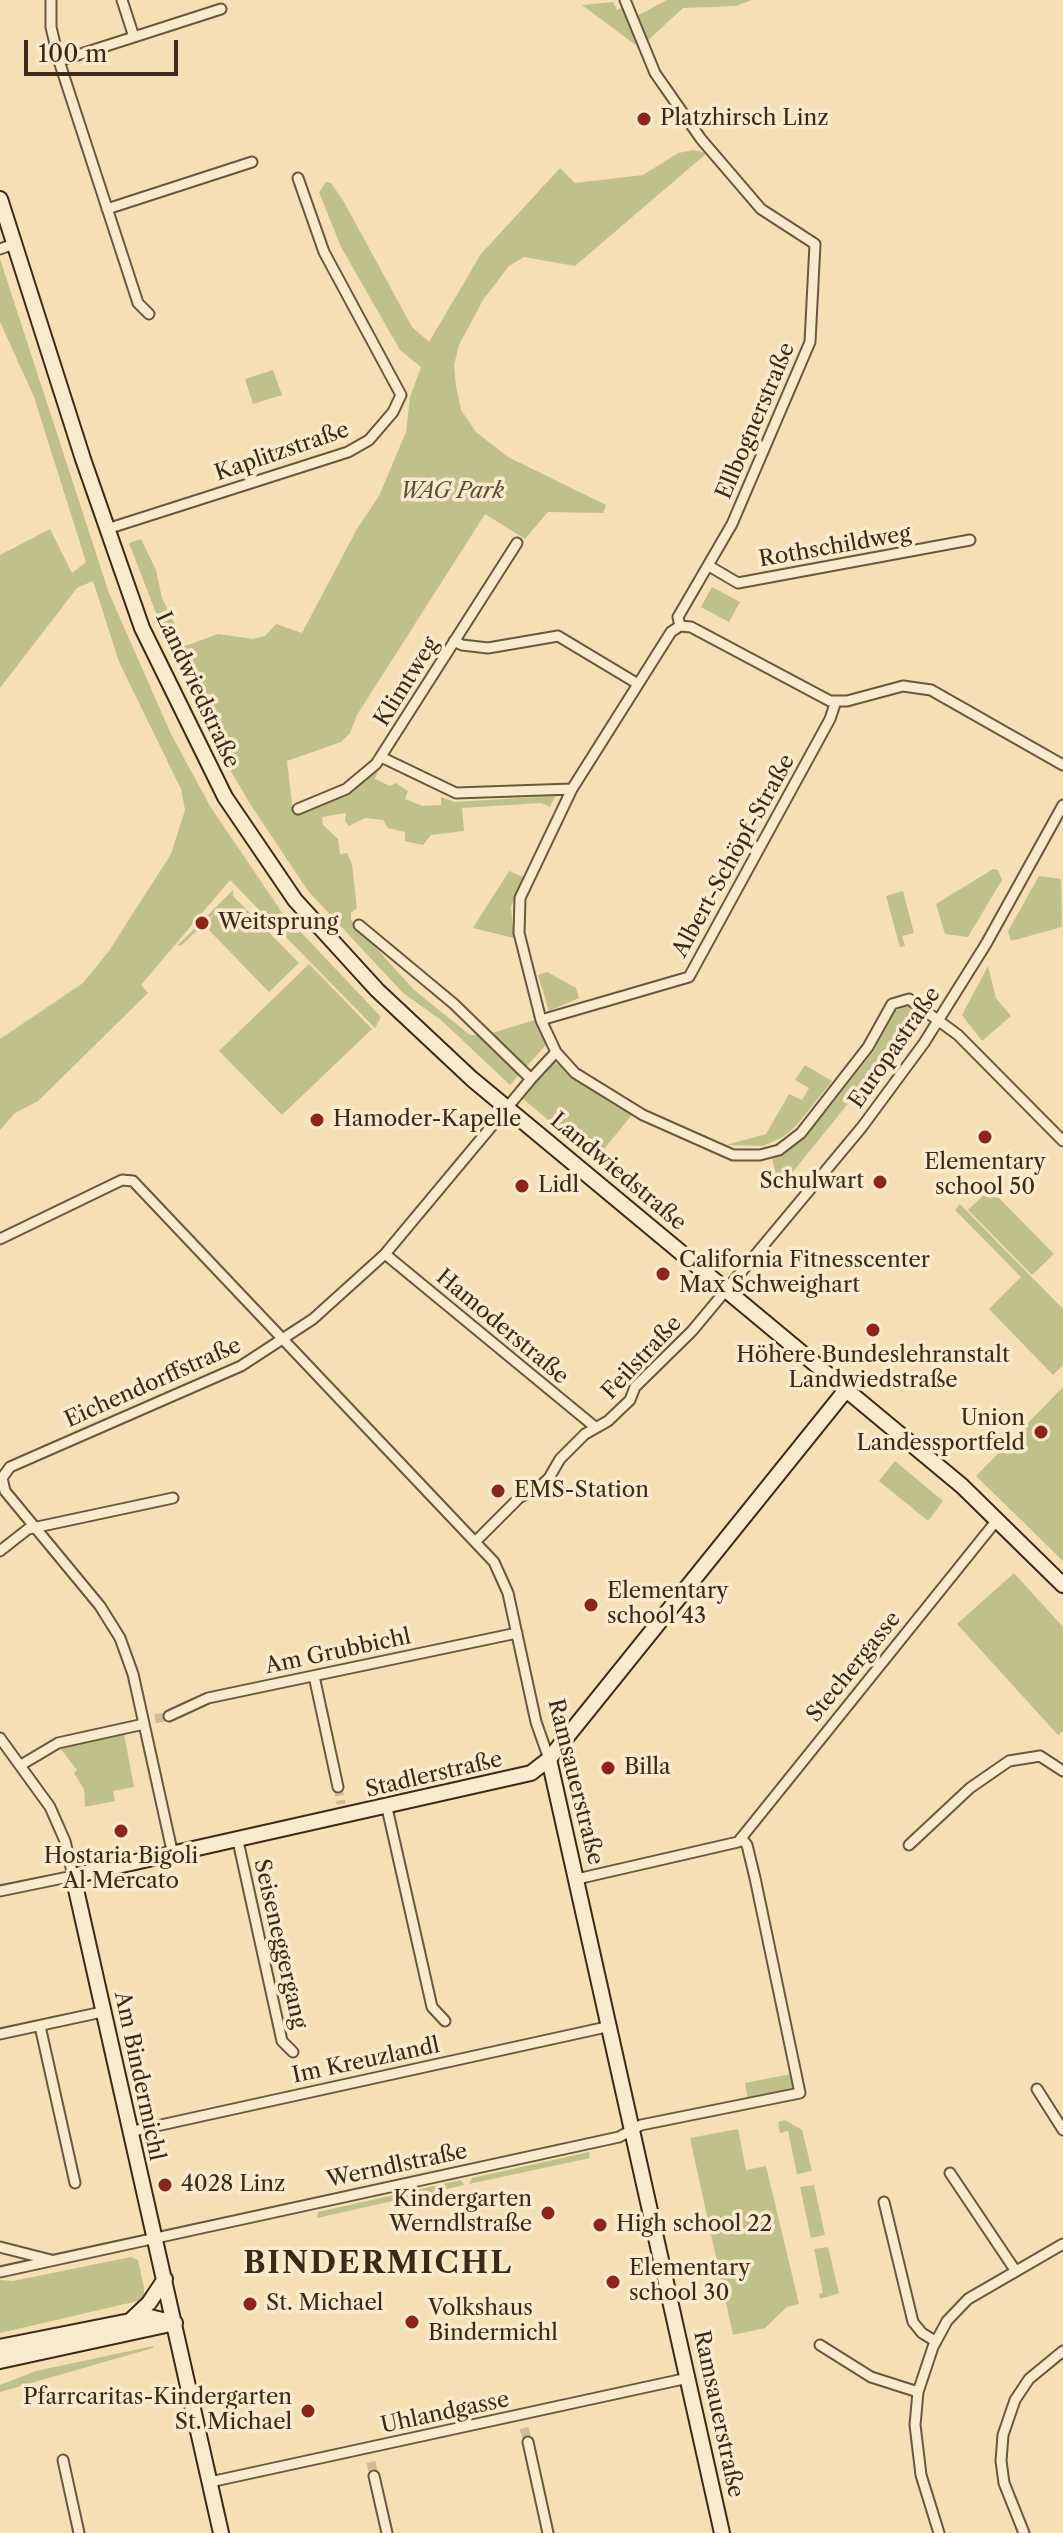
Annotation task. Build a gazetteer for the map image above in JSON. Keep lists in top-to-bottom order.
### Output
{
  "streets": {
    "main road": [
      "Landwiedstraße",
      "Stadlerstraße",
      "Ramsauerstraße",
      "Am Bindermichl"
    ],
    "street": [
      "Ellbognerstraße",
      "Kaplitzstraße",
      "Rothschildweg",
      "Klimtweg",
      "Albert-Schöpf-Straße",
      "Europastraße",
      "Hamoderstraße",
      "Feilstraße",
      "Eichendorffstraße",
      "Am Grubbichl",
      "Stechergasse",
      "Seiseneggergang",
      "Im Kreuzlandl",
      "Werndlstraße",
      "Uhlandgasse"
    ]
  },
  "crossings": [
    ["Ellbognerstraße", "Rothschildweg"],
    ["Kaplitzstraße", "Landwiedstraße"],
    ["Landwiedstraße", "Europastraße"],
    ["Landwiedstraße", "Feilstraße"],
    ["Landwiedstraße", "Eichendorffstraße"],
    ["Landwiedstraße", "Stechergasse"],
    ["Landwiedstraße", "Stadlerstraße"],
    ["Europastraße", "Feilstraße"],
    ["Hamoderstraße", "Feilstraße"],
    ["Hamoderstraße", "Eichendorffstraße"],
    ["Feilstraße", "Ramsauerstraße"],
    ["Eichendorffstraße", "Ramsauerstraße"],
    ["Am Grubbichl", "Ramsauerstraße"],
    ["Stechergasse", "Werndlstraße"],
    ["Stadlerstraße", "Ramsauerstraße"],
    ["Stadlerstraße", "Seiseneggergang"],
    ["Stadlerstraße", "Am Bindermichl"],
    ["Ramsauerstraße", "Im Kreuzlandl"],
    ["Ramsauerstraße", "Werndlstraße"],
    ["Ramsauerstraße", "Uhlandgasse"],
    ["Im Kreuzlandl", "Am Bindermichl"],
    ["Am Bindermichl", "Werndlstraße"],
    ["Am Bindermichl", "Uhlandgasse"]
  ],
  "districts": ["BINDERMICHL"],
  "parks": ["WAG Park"],
  "places": [
    "Platzhirsch Linz",
    "Weitsprung",
    "Hamoder-Kapelle",
    "Elementary school 50",
    "Schulwart",
    "Lidl",
    "California Fitnesscenter Max Schweighart",
    "Höhere Bundeslehranstalt Landwiedstraße",
    "Union Landessportfeld",
    "EMS-Station",
    "Elementary school 43",
    "Billa",
    "Hostaria Bigoli Al Mercato",
    "4028 Linz",
    "Kindergarten Werndlstraße",
    "High school 22",
    "Elementary school 30",
    "St. Michael",
    "Volkshaus Bindermichl",
    "Pfarrcaritas-Kindergarten St. Michael"
  ],
  "scale_bar": "100 m"
}
